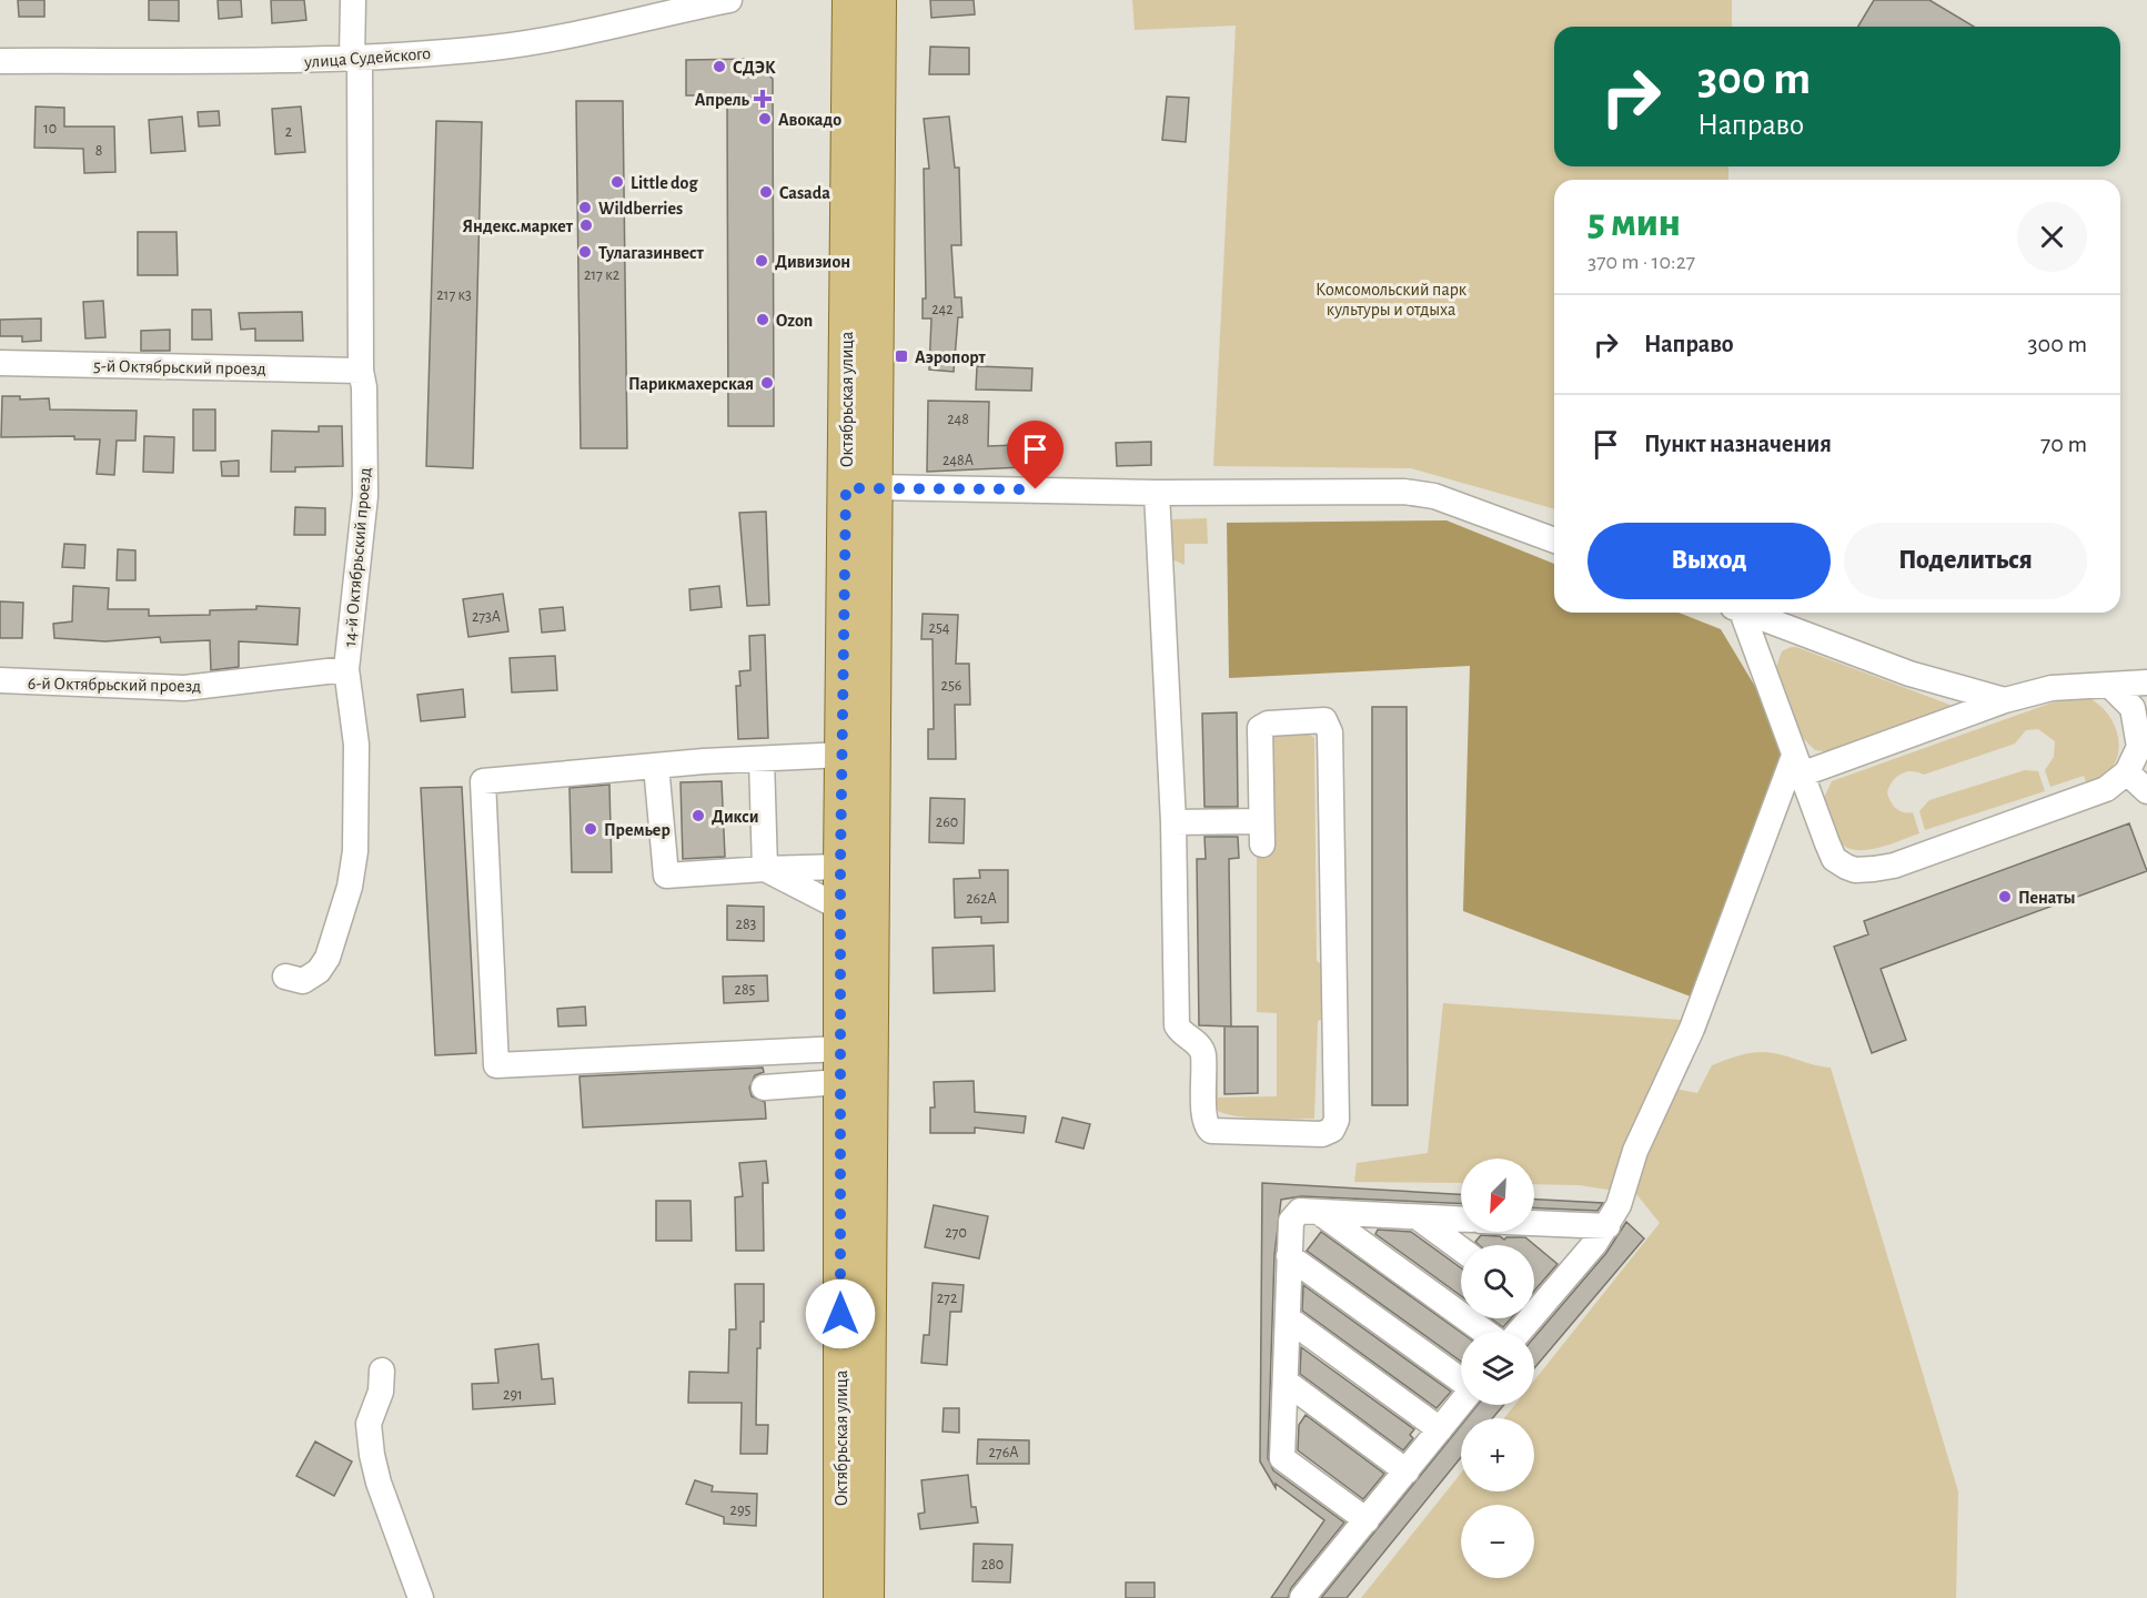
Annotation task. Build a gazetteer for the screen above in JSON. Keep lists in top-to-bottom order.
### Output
{
  "streets": {
    "main road": ["Октябрьская улица"],
    "street": [
      "улица Судейского",
      "5-й Октябрьский проезд",
      "14-й Октябрьский проезд",
      "6-й Октябрьский проезд"
    ]
  },
  "crossings": [
    ["улица Судейского", "14-й Октябрьский проезд"],
    ["5-й Октябрьский проезд", "14-й Октябрьский проезд"],
    ["14-й Октябрьский проезд", "6-й Октябрьский проезд"]
  ],
  "parks": ["Комсомольский парк культуры и отдыха"],
  "places": {
    "other": [
      "СДЭК",
      "Авокадо",
      "Little dog",
      "Casada",
      "Wildberries",
      "Яндекс.маркет",
      "Тулагазинвест",
      "Дивизион",
      "Ozon",
      "Парикмахерская",
      "Дикси",
      "Премьер",
      "Пенаты"
    ],
    "health": ["Апрель"],
    "transit": ["Аэропорт"]
  },
  "house_numbers": [
    "10",
    "2",
    "8",
    "217 к2",
    "217 к3",
    "242",
    "248",
    "248А",
    "273А",
    "254",
    "256",
    "260",
    "262А",
    "283",
    "285",
    "270",
    "272",
    "291",
    "276А",
    "295",
    "280"
  ],
  "north": "bottom left",
  "page": {
    "turn": ["300 m", "Направо"],
    "heading": ["5 мин", "370 m · 10:27"],
    "list": [
      {
        "name": "Направо",
        "value": "300 m"
      },
      {
        "name": "Пункт назначения",
        "value": "70 m"
      }
    ],
    "buttons": ["Выход", "Поделиться"],
    "map_buttons": ["+", "−"]
  }
}
